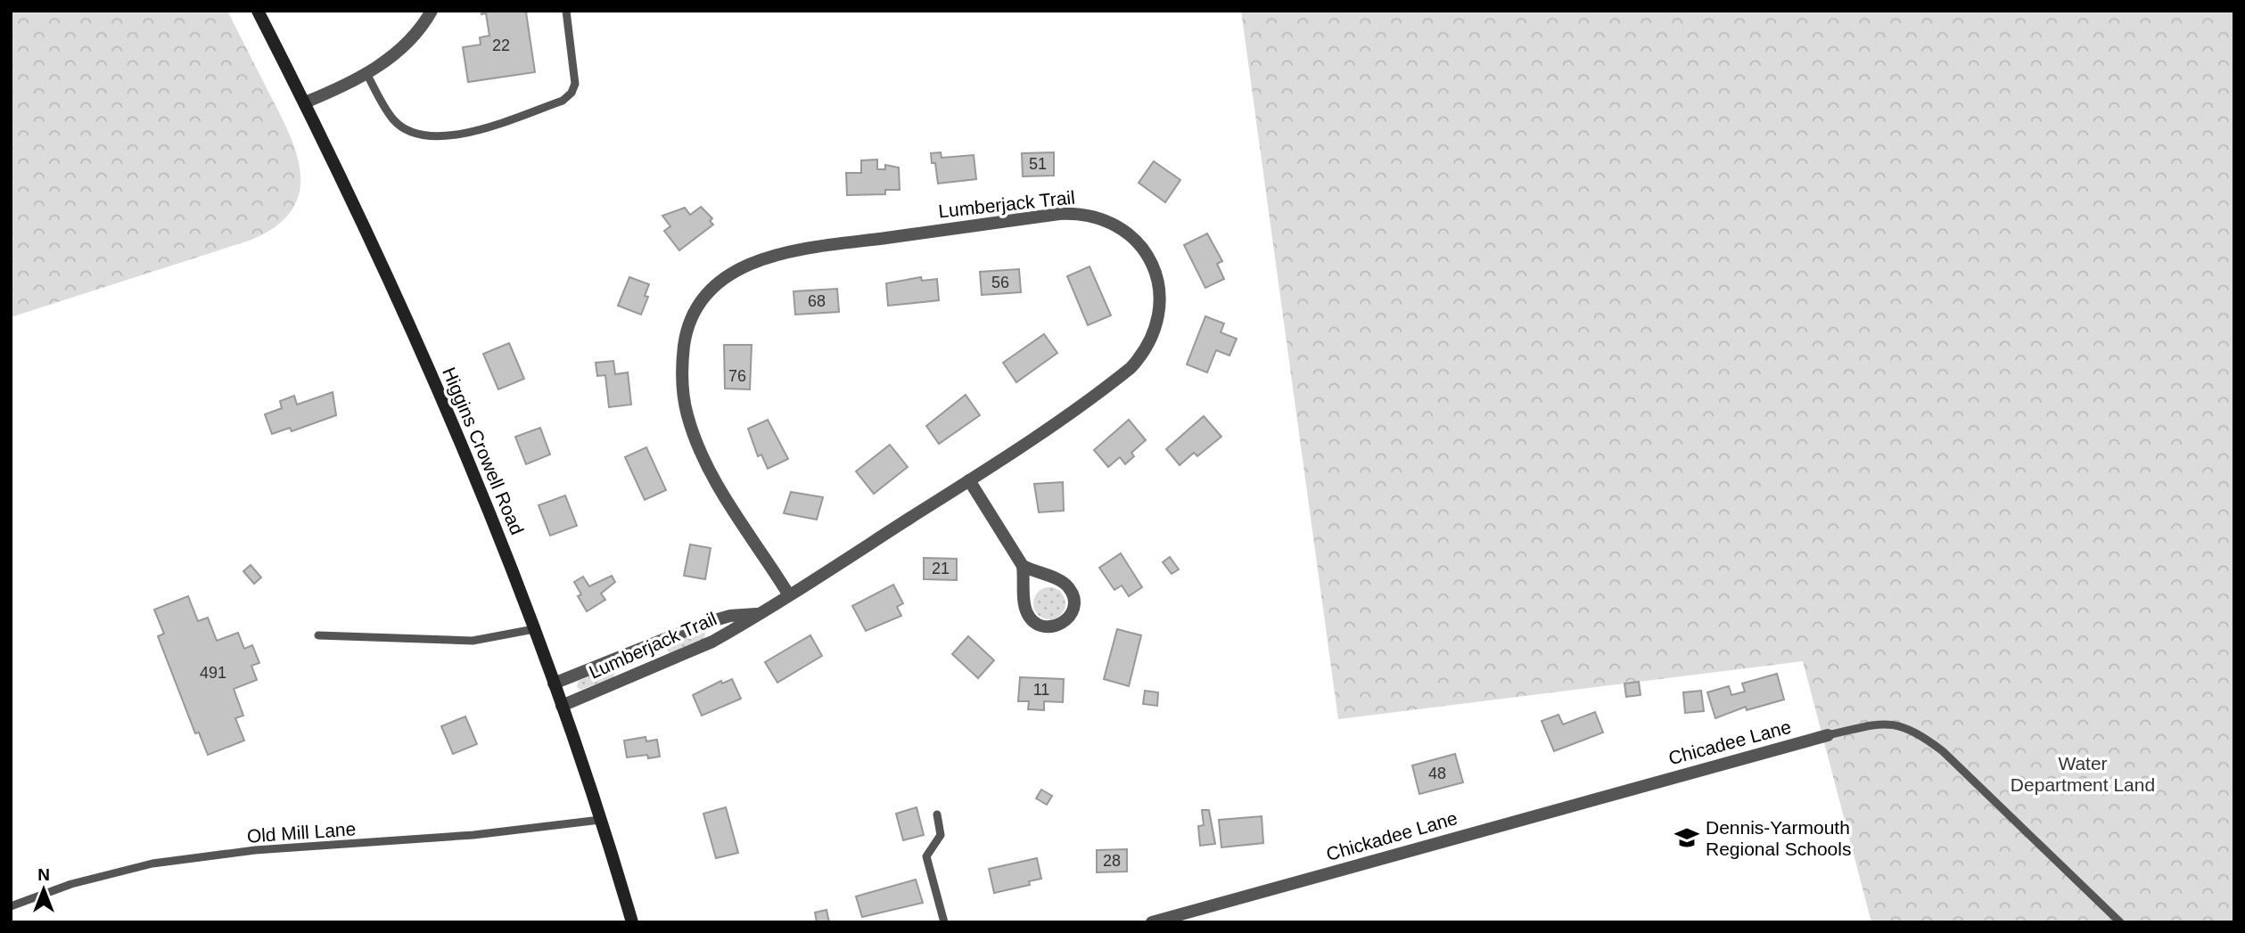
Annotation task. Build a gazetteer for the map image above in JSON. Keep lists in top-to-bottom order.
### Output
{
  "streets": {
    "main road": ["Higgins Crowell Road"],
    "street": ["Lumberjack Trail", "Chicadee Lane", "Chickadee Lane"],
    "lane": ["Old Mill Lane"]
  },
  "crossings": [
    ["Lumberjack Trail", "Higgins Crowell Road"],
    ["Higgins Crowell Road", "Old Mill Lane"],
    ["Chicadee Lane", "Chickadee Lane"]
  ],
  "parks": ["Water Department Land"],
  "places": {
    "school or university": ["Dennis-Yarmouth Regional Schools"]
  },
  "house_numbers": [
    "22",
    "51",
    "56",
    "68",
    "76",
    "21",
    "491",
    "11",
    "48",
    "28"
  ],
  "north": "top"
}
